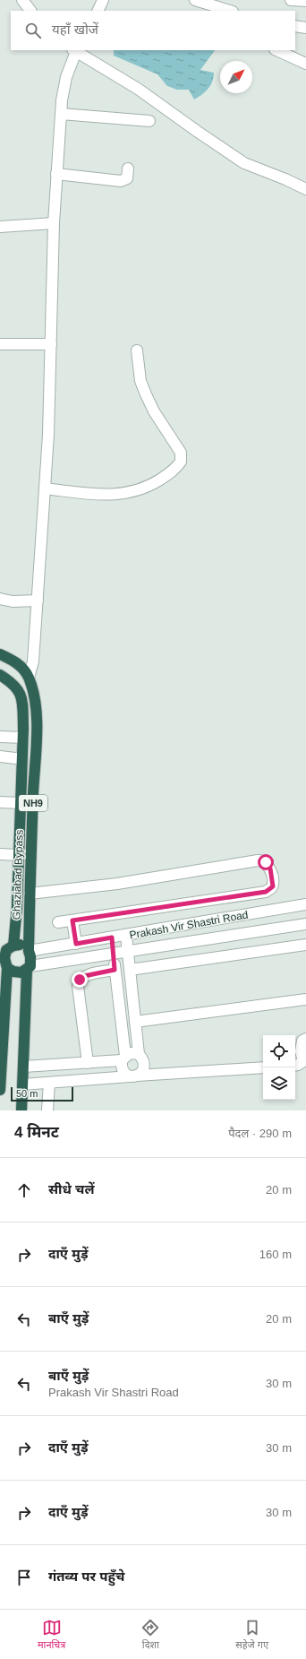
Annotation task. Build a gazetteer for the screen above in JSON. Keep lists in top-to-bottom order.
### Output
{
  "streets": {
    "highway": ["NH9", "Ghaziabad Bypass"],
    "street": ["Prakash Vir Shastri Road"]
  },
  "crossings": [
    ["Ghaziabad Bypass", "Prakash Vir Shastri Road"]
  ],
  "scale_bar": "50 m",
  "north": "top right",
  "page": {
    "search": "यहाँ खोजें",
    "scale": "50 m",
    "heading": ["4 मिनट", "पैदल · 290 m"],
    "list": [
      ["सीधे चलें", "20 m"],
      ["दाएँ मुड़ें", "160 m"],
      ["बाएँ मुड़ें", "20 m"],
      ["बाएँ मुड़ें", "Prakash Vir Shastri Road", "30 m"],
      ["दाएँ मुड़ें", "30 m"],
      ["दाएँ मुड़ें", "30 m"],
      "गंतव्य पर पहुँचे"
    ],
    "nav": ["मानचित्र", "दिशा", "सहेजे गए"]
  }
}
